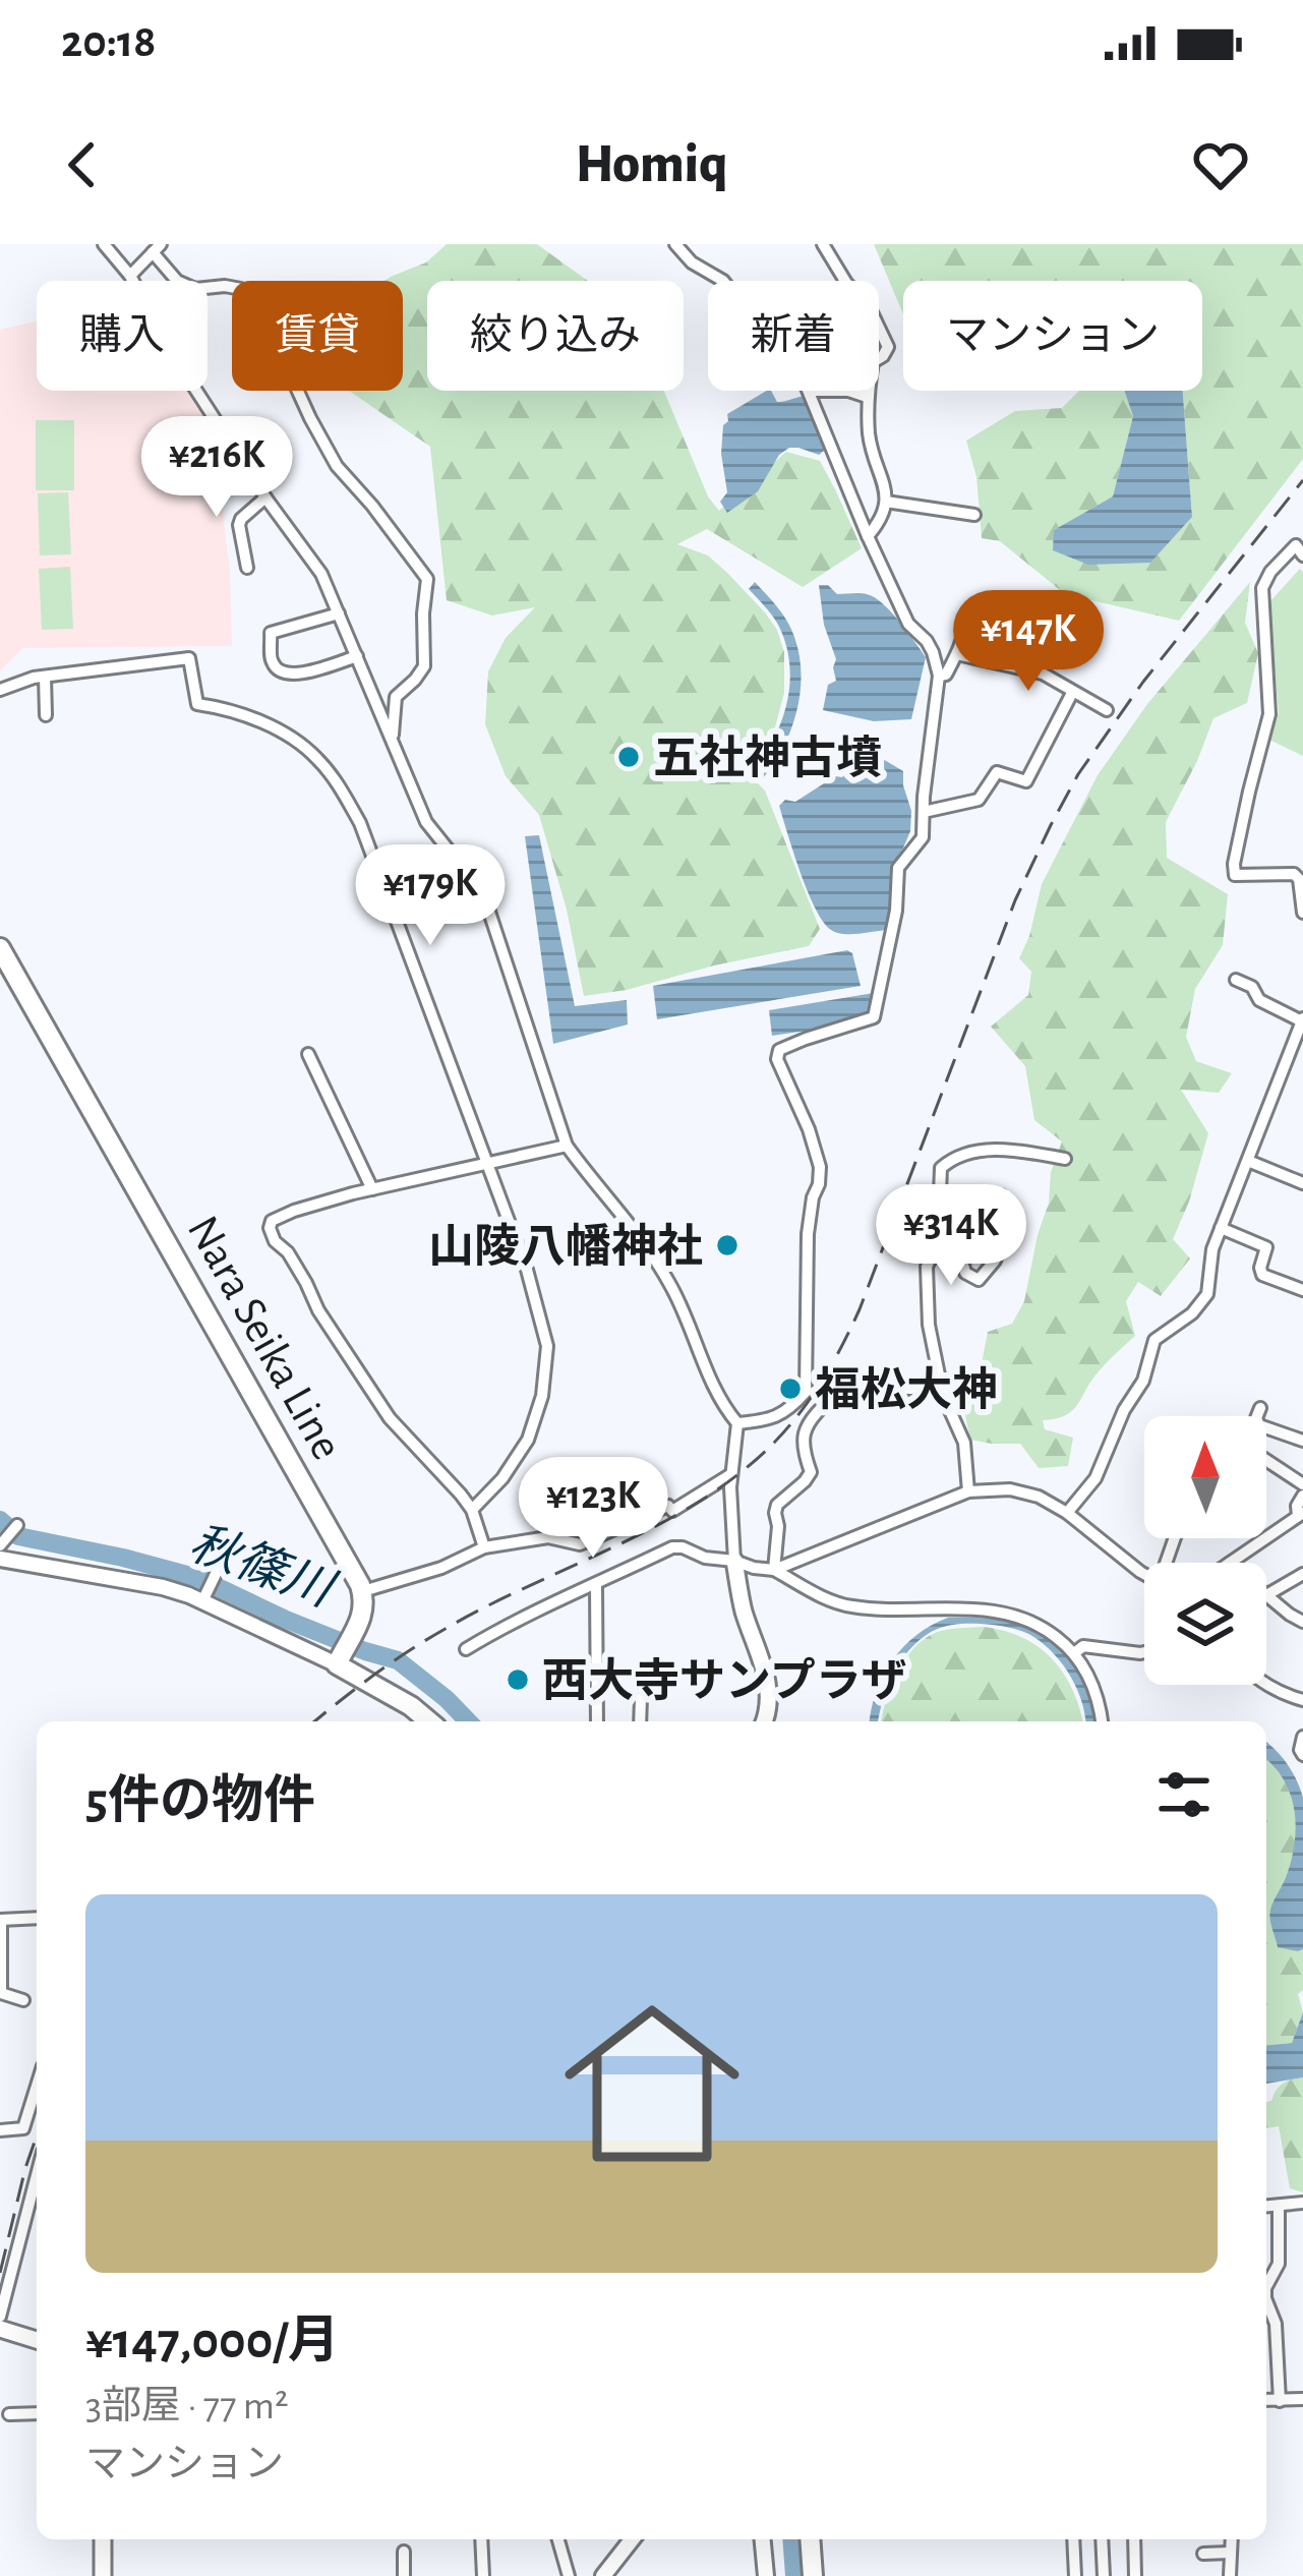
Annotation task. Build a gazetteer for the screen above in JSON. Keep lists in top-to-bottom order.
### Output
{
  "streets": {
    "main road": ["Nara Seika Line"]
  },
  "water": ["秋篠川"],
  "places": [
    "五社神古墳",
    "山陵八幡神社",
    "福松大神",
    "西大寺サンプラザ"
  ],
  "north": "top",
  "page": {
    "status": "20:18",
    "header": "Homiq",
    "chip": [
      "購入",
      "賃貸",
      "絞り込み",
      "新着",
      "マンション"
    ],
    "price": [
      "¥216K",
      "¥147K",
      "¥179K",
      "¥314K",
      "¥123K"
    ],
    "heading": "5件の物件",
    "list": [
      {
        "name": "¥147,000/月",
        "note": "3部屋 · 77 m² · マンション"
      }
    ]
  }
}
